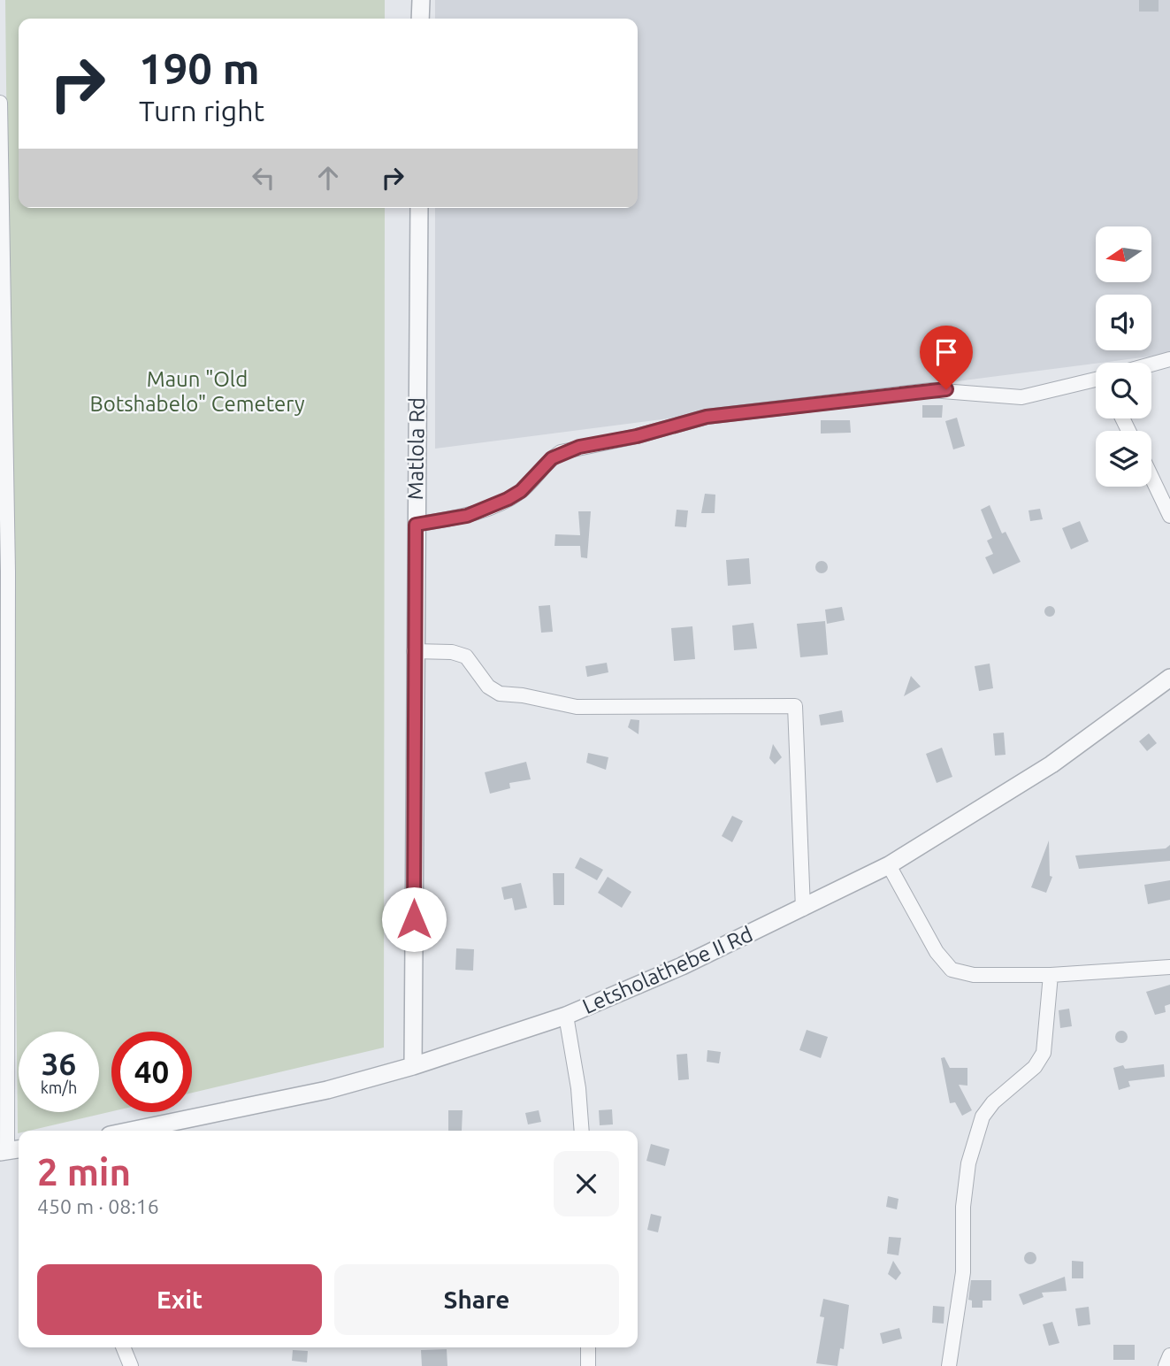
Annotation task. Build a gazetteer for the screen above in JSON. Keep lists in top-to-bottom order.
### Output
{
  "streets": {
    "street": ["Matlola Rd", "Letsholathebe II Rd"]
  },
  "crossings": [
    ["Matlola Rd", "Letsholathebe II Rd"]
  ],
  "parks": ["Maun \"Old Botshabelo\" Cemetery"],
  "north": "left",
  "page": {
    "turn": ["190 m", "Turn right"],
    "speed": "36 km/h",
    "limit": "40",
    "heading": ["2 min", "450 m · 08:16"],
    "buttons": ["Exit", "Share"]
  }
}
